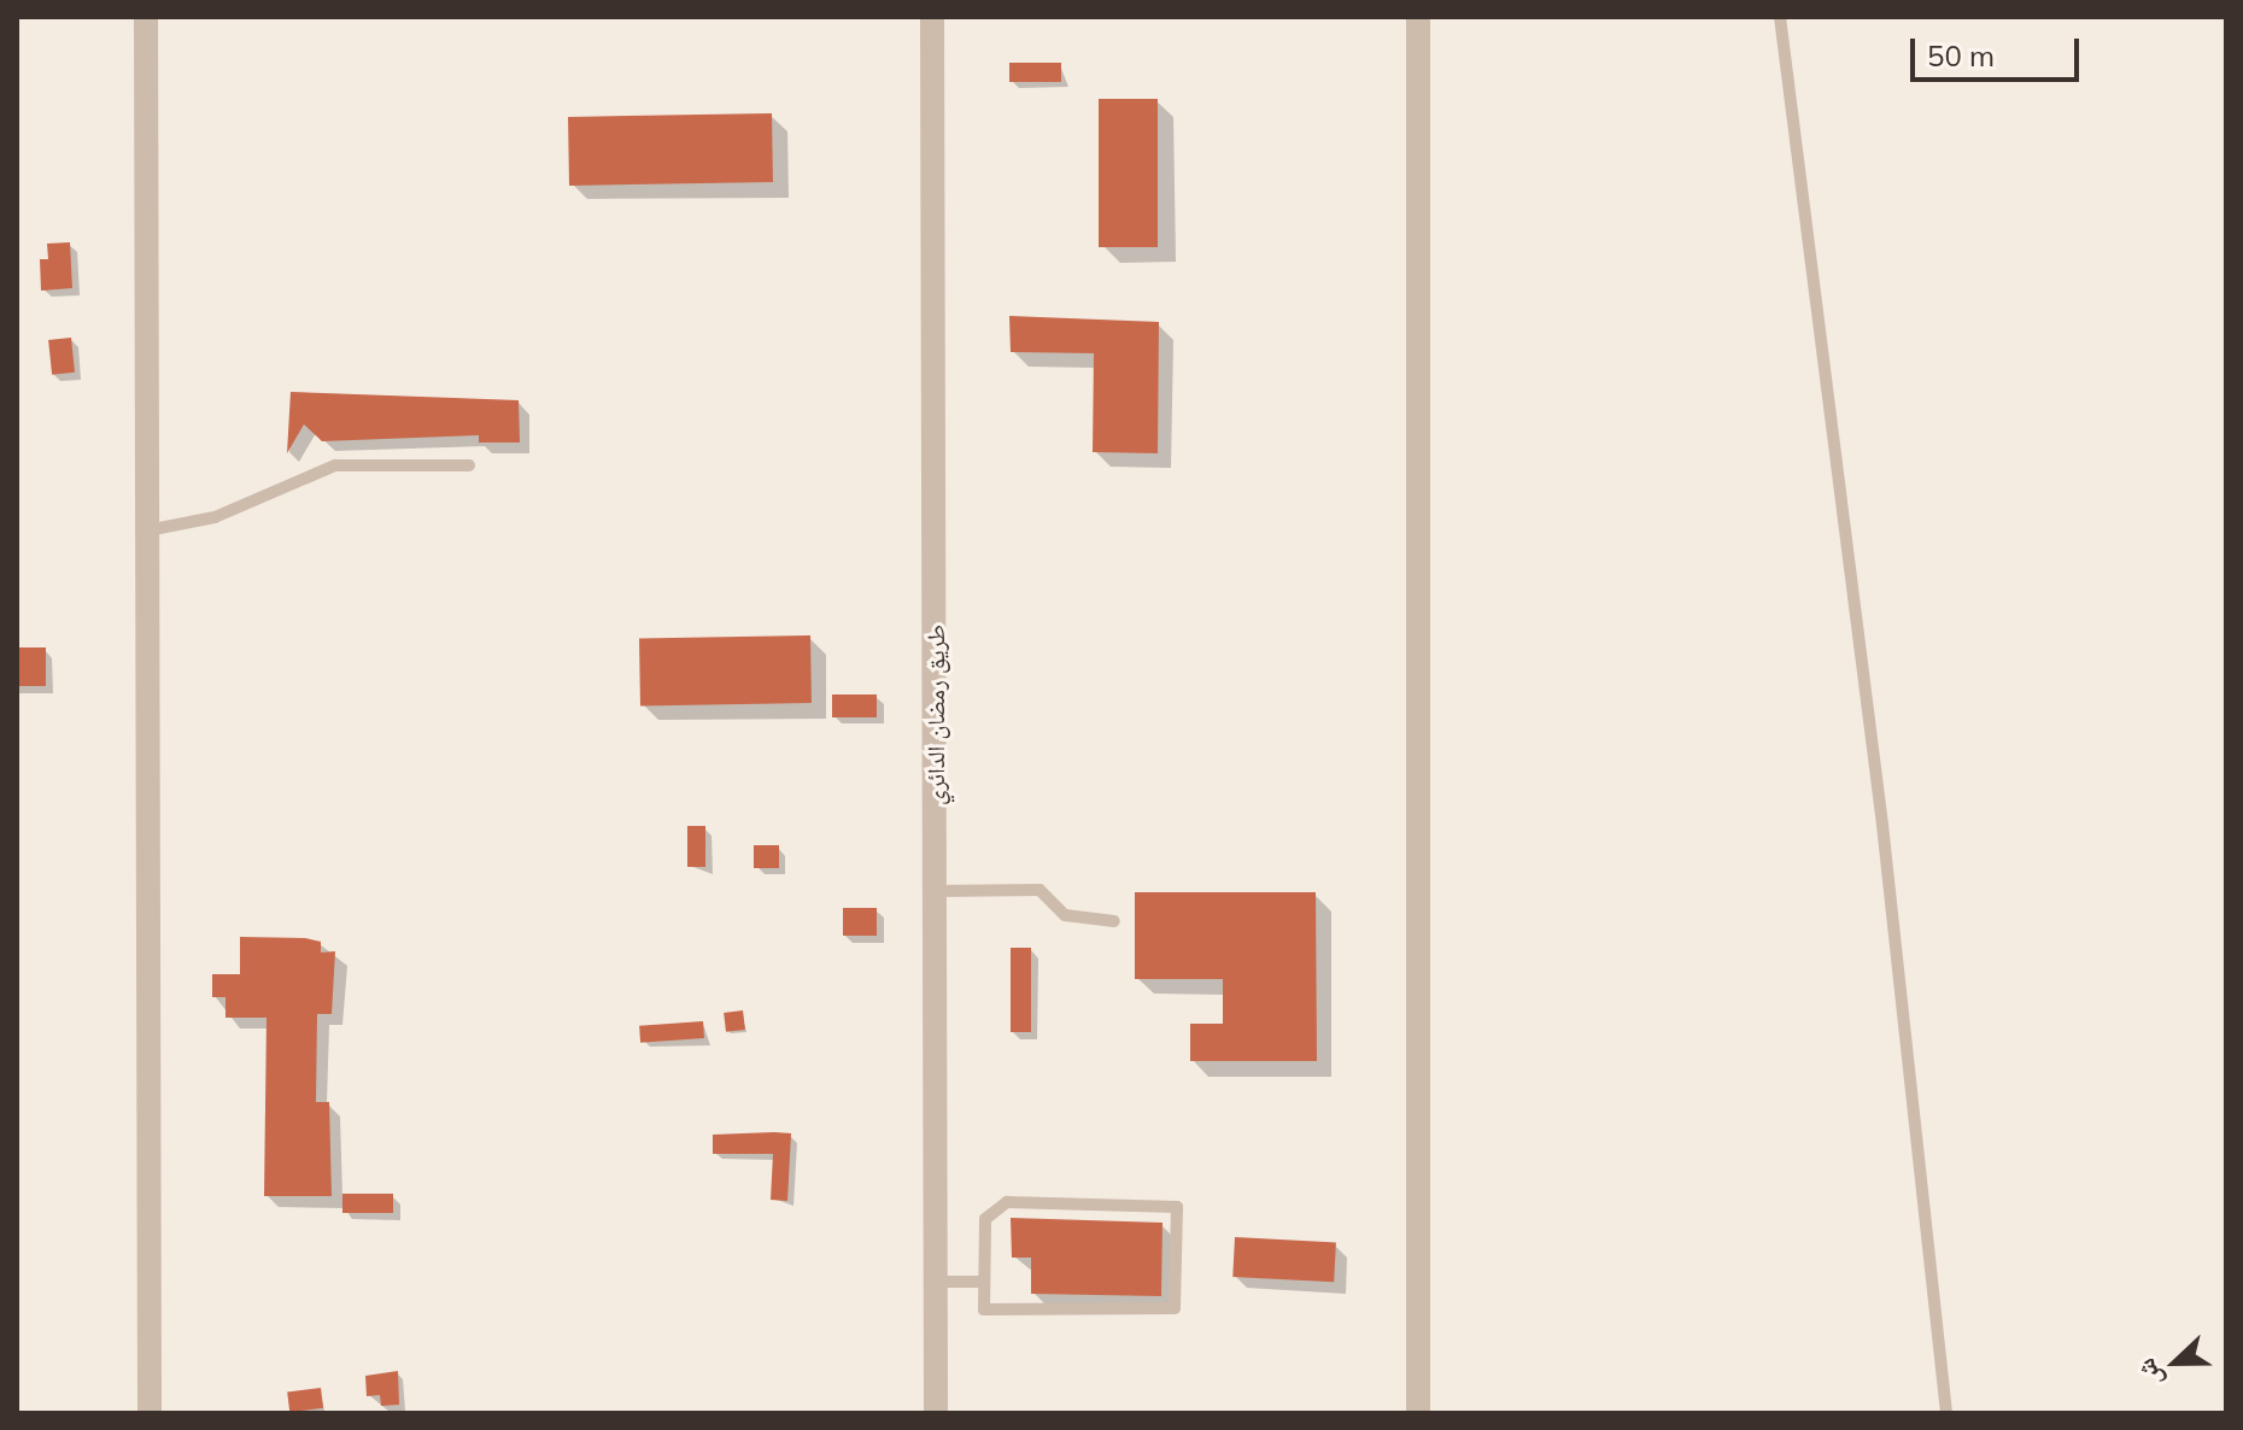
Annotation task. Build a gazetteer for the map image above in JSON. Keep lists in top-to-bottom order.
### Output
{
  "streets": {
    "street": ["طريق رمضان الدائري"]
  },
  "scale_bar": "50 m",
  "north": "left"
}
